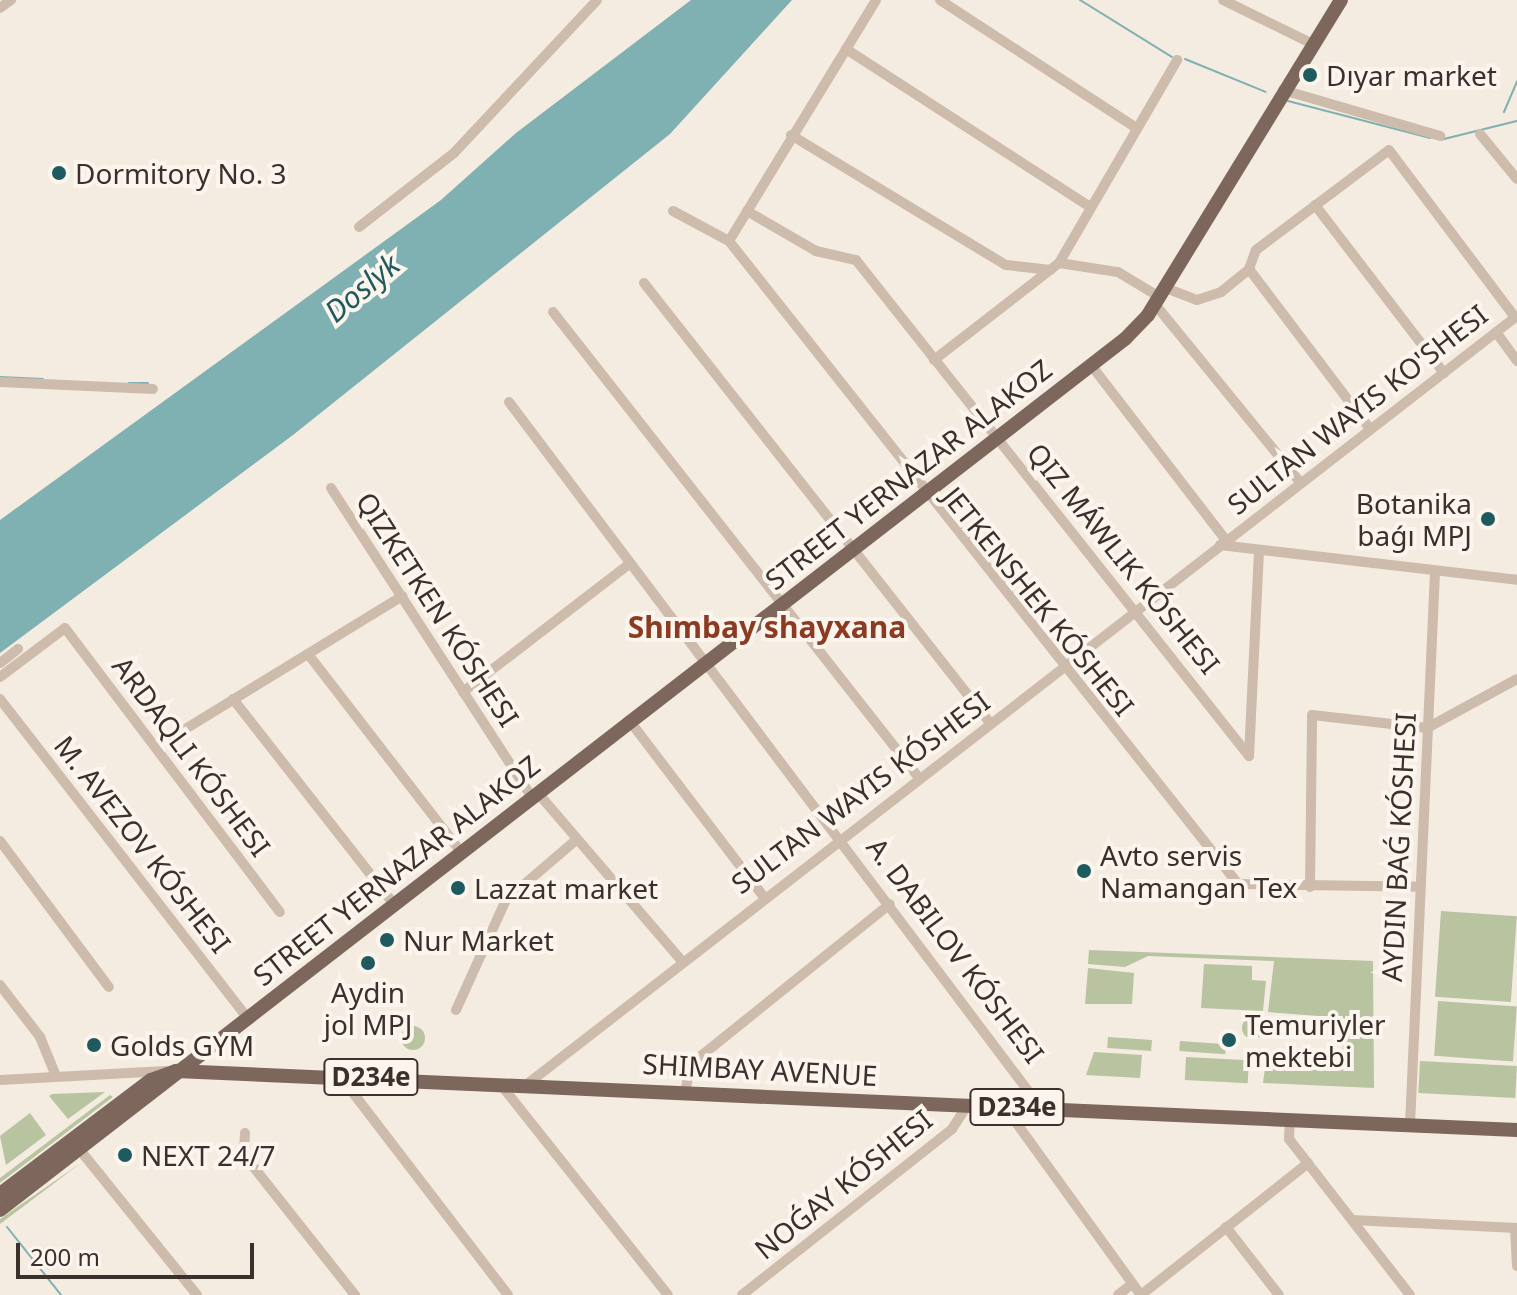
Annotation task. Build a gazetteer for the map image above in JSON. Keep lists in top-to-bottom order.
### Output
{
  "streets": {
    "main road": ["STREET YERNAZAR ALAKOZ", "SHIMBAY AVENUE", "D234e"],
    "street": [
      "SULTAN WAYIS KO'SHESI",
      "JETKENSHEK KÓSHESI",
      "M. AVEZOV KÓSHESI",
      "A. DABILOV KÓSHESI",
      "NOǴAY KÓSHESI"
    ]
  },
  "crossings": [
    ["SULTAN WAYIS KO'SHESI", "JETKENSHEK KÓSHESI"],
    ["SULTAN WAYIS KO'SHESI", "A. DABILOV KÓSHESI"],
    ["SULTAN WAYIS KO'SHESI", "SHIMBAY AVENUE"],
    ["STREET YERNAZAR ALAKOZ", "JETKENSHEK KÓSHESI"],
    ["STREET YERNAZAR ALAKOZ", "M. AVEZOV KÓSHESI"],
    ["STREET YERNAZAR ALAKOZ", "A. DABILOV KÓSHESI"],
    ["STREET YERNAZAR ALAKOZ", "SHIMBAY AVENUE"],
    ["A. DABILOV KÓSHESI", "SHIMBAY AVENUE"],
    ["SHIMBAY AVENUE", "NOǴAY KÓSHESI"]
  ],
  "districts": ["Shımbay shayxana"],
  "water": ["Doslyk"],
  "places": [
    "Dıyar market",
    "Dormitory No. 3",
    "Botanika baǵı MPJ",
    "Avto servis Namangan Tex",
    "Lazzat market",
    "Nur Market",
    "Aydin jol MPJ",
    "Temuriyler mektebi",
    "Golds GYM",
    "NEXT 24/7"
  ],
  "scale_bar": "200 m"
}
